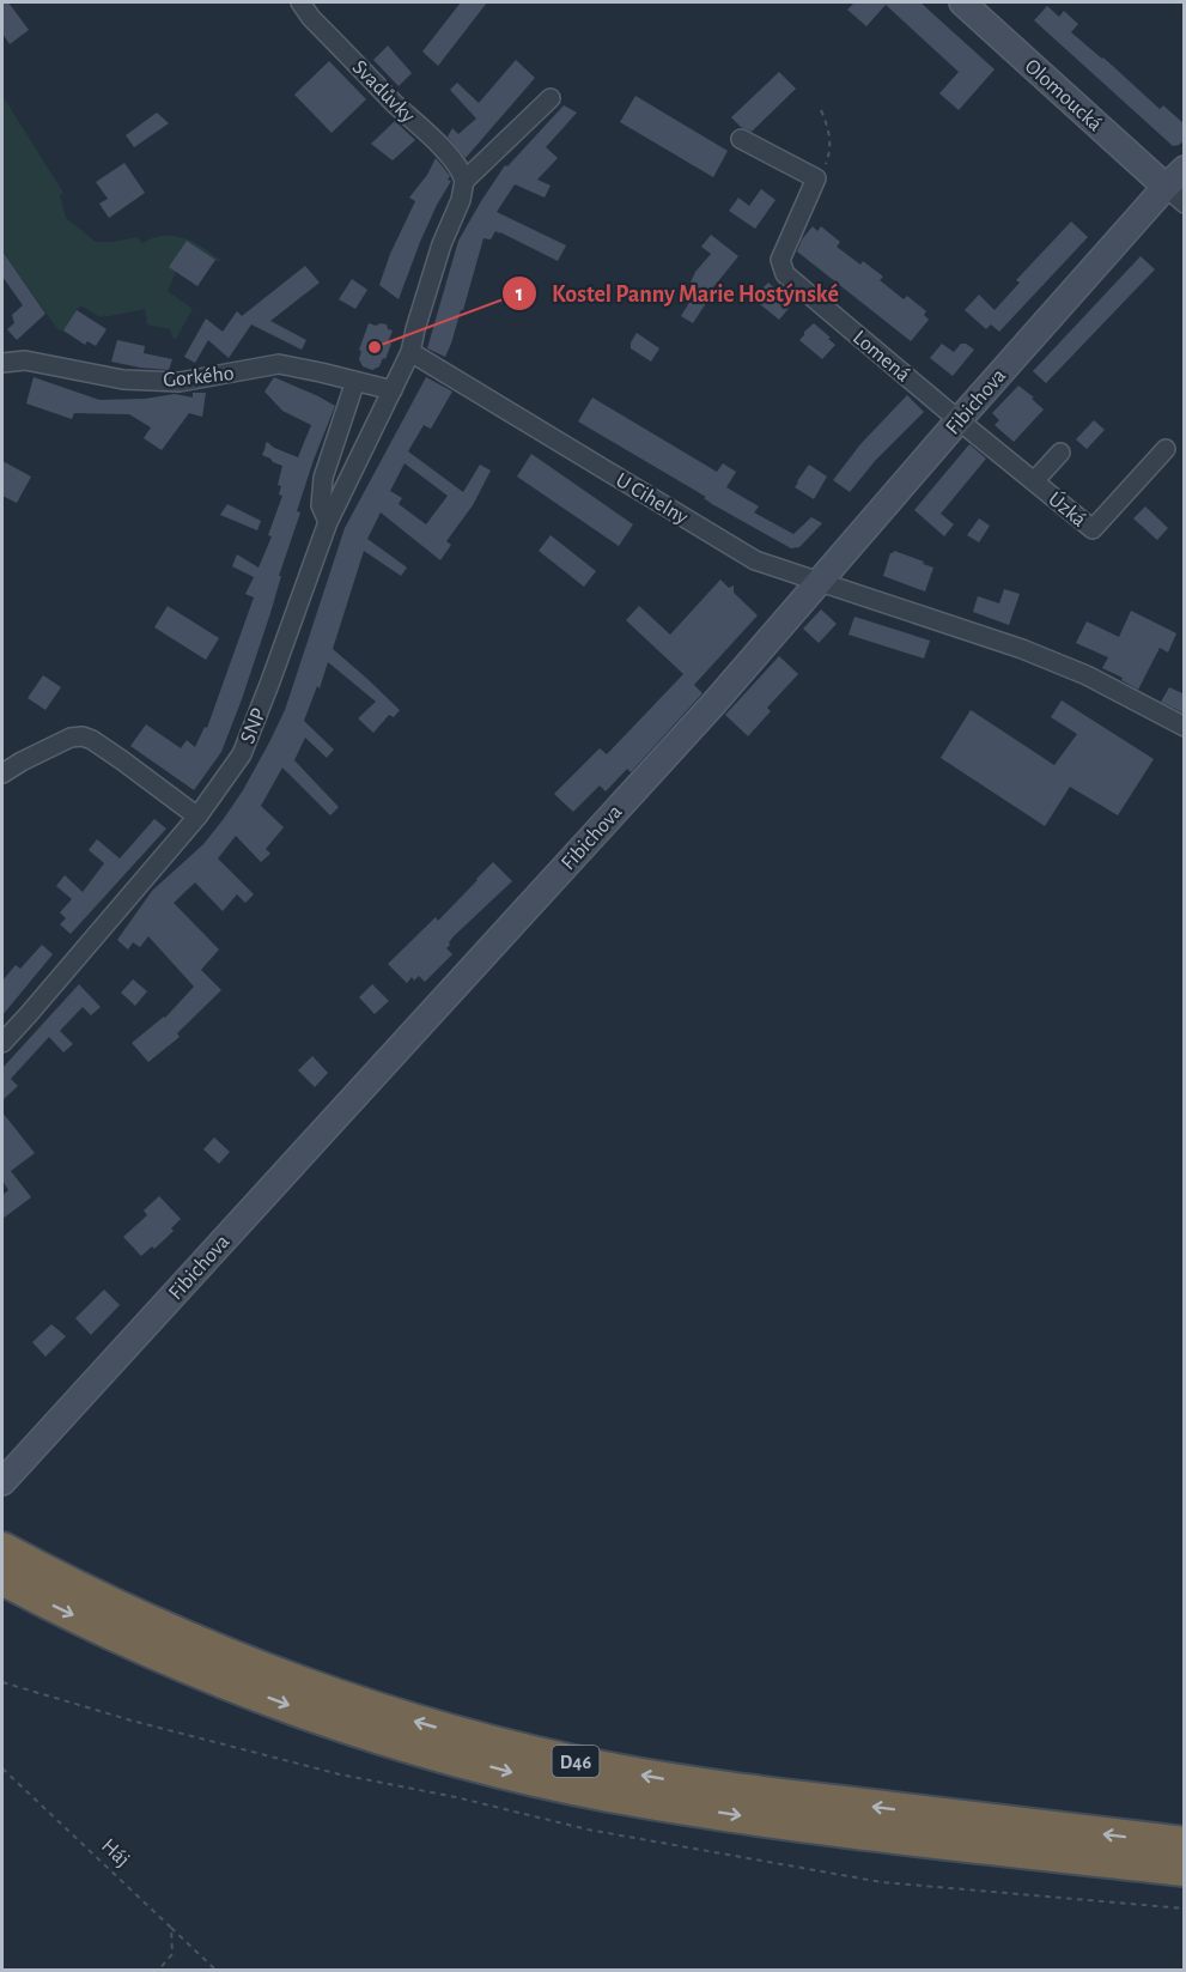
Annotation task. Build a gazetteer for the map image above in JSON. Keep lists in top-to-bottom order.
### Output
{
  "streets": {
    "highway": ["D46"],
    "street": [
      "Svadůvky",
      "Olomoucká",
      "Lomená",
      "Gorkého",
      "Fibichova",
      "U Cihelny",
      "Úzká",
      "SNP"
    ],
    "path": ["Háj"]
  },
  "crossings": [
    ["Olomoucká", "Fibichova"],
    ["Lomená", "Fibichova"],
    ["Lomená", "Úzká"],
    ["Gorkého", "SNP"],
    ["Fibichova", "U Cihelny"],
    ["Fibichova", "Úzká"],
    ["U Cihelny", "SNP"]
  ],
  "places": ["Kostel Panny Marie Hostýnské"]
}
